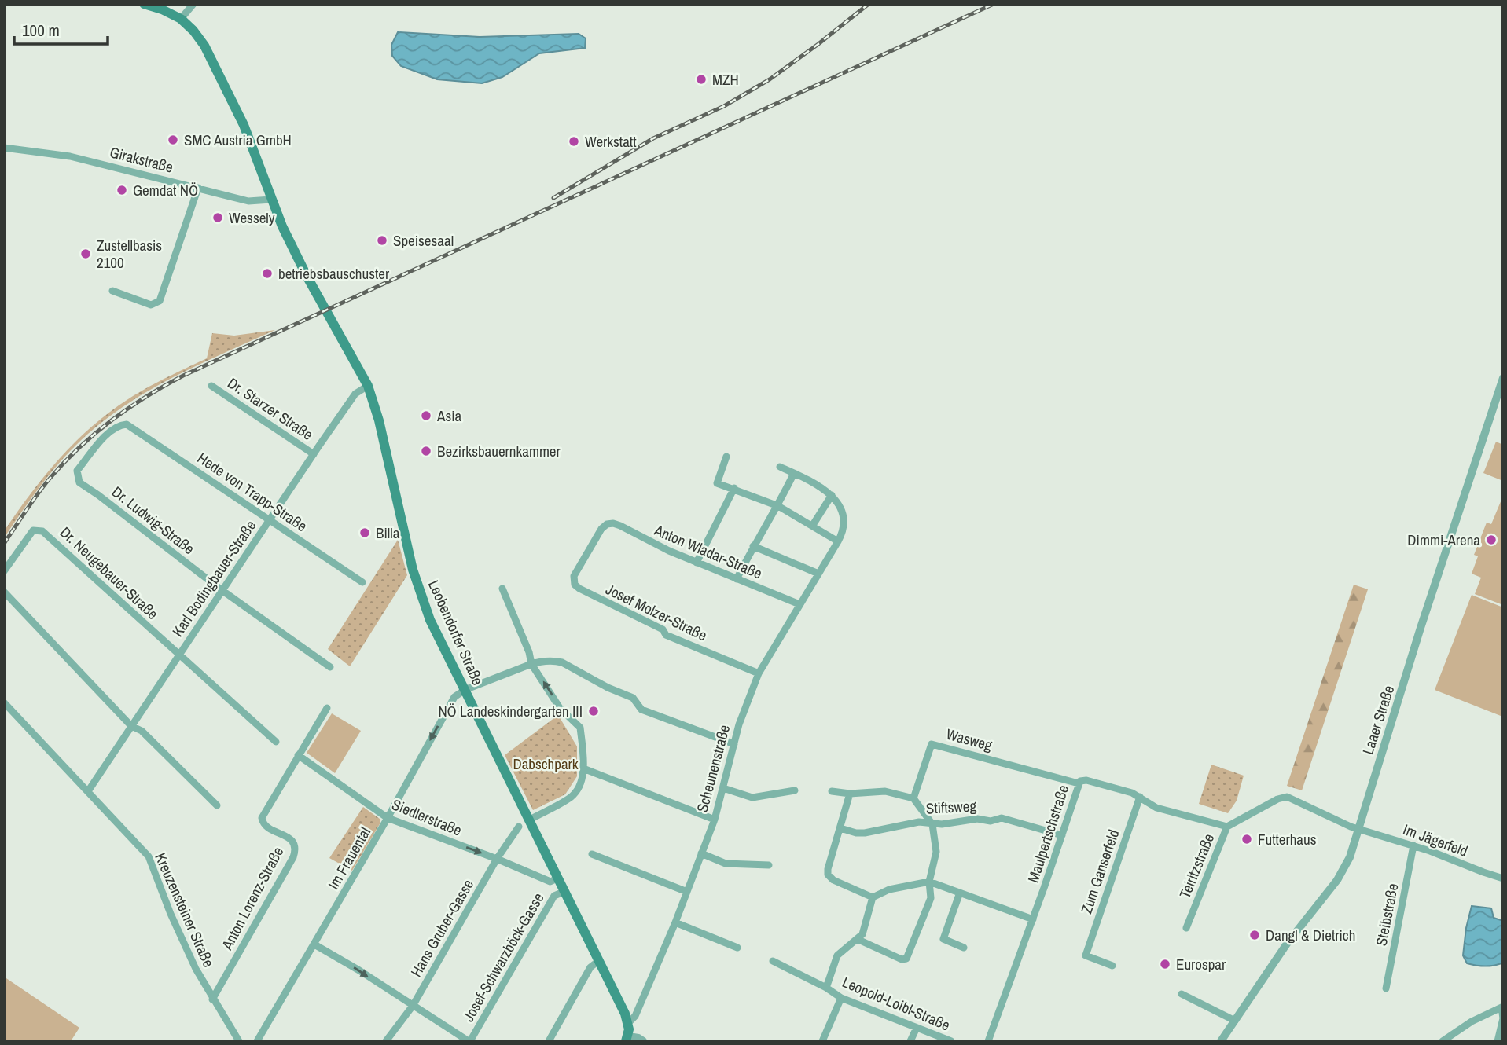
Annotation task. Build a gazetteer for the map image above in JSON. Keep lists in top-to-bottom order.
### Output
{
  "streets": {
    "main road": ["Leobendorfer Straße"],
    "street": [
      "Girakstraße",
      "Dr. Starzer Straße",
      "Hede von Trapp-Straße",
      "Dr. Ludwig-Straße",
      "Anton Wladar-Straße",
      "Dr. Neugebauer-Straße",
      "Karl Bodingbauer-Straße",
      "Josef Molzer-Straße",
      "Laaer Straße",
      "Wasweg",
      "Scheunenstraße",
      "Stiftsweg",
      "Siedlerstraße",
      "Maulpertschstraße",
      "Im Jägerfeld",
      "Im Frauental",
      "Teiritzstraße",
      "Zum Ganserfeld",
      "Anton Lorenz-Straße",
      "Kreuzensteiner Straße",
      "Steibstraße",
      "Hans Gruber-Gasse",
      "Josef-Schwarzböck-Gasse",
      "Leopold-Loibl-Straße"
    ]
  },
  "crossings": [
    ["Girakstraße", "Leobendorfer Straße"],
    ["Dr. Starzer Straße", "Karl Bodingbauer-Straße"],
    ["Hede von Trapp-Straße", "Dr. Ludwig-Straße"],
    ["Hede von Trapp-Straße", "Karl Bodingbauer-Straße"],
    ["Dr. Ludwig-Straße", "Karl Bodingbauer-Straße"],
    ["Anton Wladar-Straße", "Josef Molzer-Straße"],
    ["Anton Wladar-Straße", "Scheunenstraße"],
    ["Dr. Neugebauer-Straße", "Karl Bodingbauer-Straße"],
    ["Karl Bodingbauer-Straße", "Leobendorfer Straße"],
    ["Karl Bodingbauer-Straße", "Kreuzensteiner Straße"],
    ["Josef Molzer-Straße", "Scheunenstraße"],
    ["Leobendorfer Straße", "Scheunenstraße"],
    ["Leobendorfer Straße", "Siedlerstraße"],
    ["Leobendorfer Straße", "Im Frauental"],
    ["Leobendorfer Straße", "Josef-Schwarzböck-Gasse"],
    ["Laaer Straße", "Im Jägerfeld"],
    ["Laaer Straße", "Teiritzstraße"],
    ["Wasweg", "Maulpertschstraße"],
    ["Stiftsweg", "Maulpertschstraße"],
    ["Siedlerstraße", "Im Frauental"],
    ["Siedlerstraße", "Anton Lorenz-Straße"],
    ["Siedlerstraße", "Hans Gruber-Gasse"],
    ["Maulpertschstraße", "Teiritzstraße"],
    ["Maulpertschstraße", "Zum Ganserfeld"],
    ["Im Jägerfeld", "Teiritzstraße"],
    ["Im Jägerfeld", "Steibstraße"],
    ["Anton Lorenz-Straße", "Kreuzensteiner Straße"]
  ],
  "one_way": ["Siedlerstraße", "Im Frauental"],
  "parks": ["Dabschpark"],
  "places": [
    "MZH",
    "SMC Austria GmbH",
    "Werkstatt",
    "Gemdat NÖ",
    "Wessely",
    "Speisesaal",
    "Zustellbasis 2100",
    "betriebsbauschuster",
    "Asia",
    "Bezirksbauernkammer",
    "Billa",
    "Dimmi-Arena",
    "NÖ Landeskindergarten III",
    "Futterhaus",
    "Dangl & Dietrich",
    "Eurospar"
  ],
  "scale_bar": "100 m"
}
